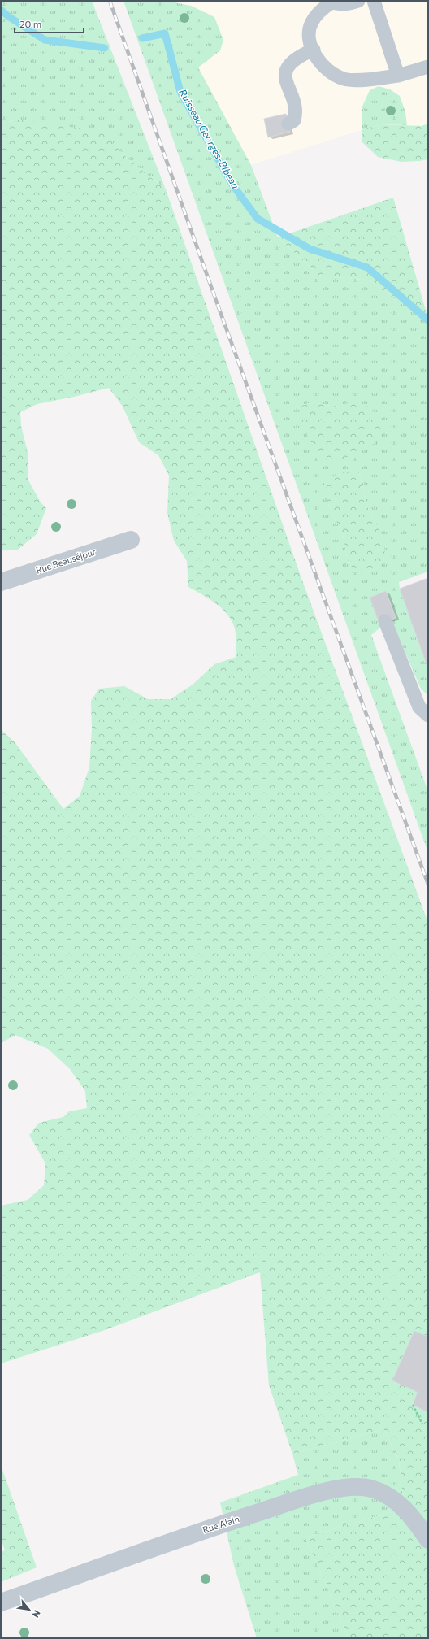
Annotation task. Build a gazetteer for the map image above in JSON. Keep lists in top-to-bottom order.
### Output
{
  "streets": {
    "street": ["Rue Beauséjour", "Rue Alain"]
  },
  "water": ["Ruisseau Georges-Bibeau"],
  "scale_bar": "20 m",
  "north": "bottom right"
}
